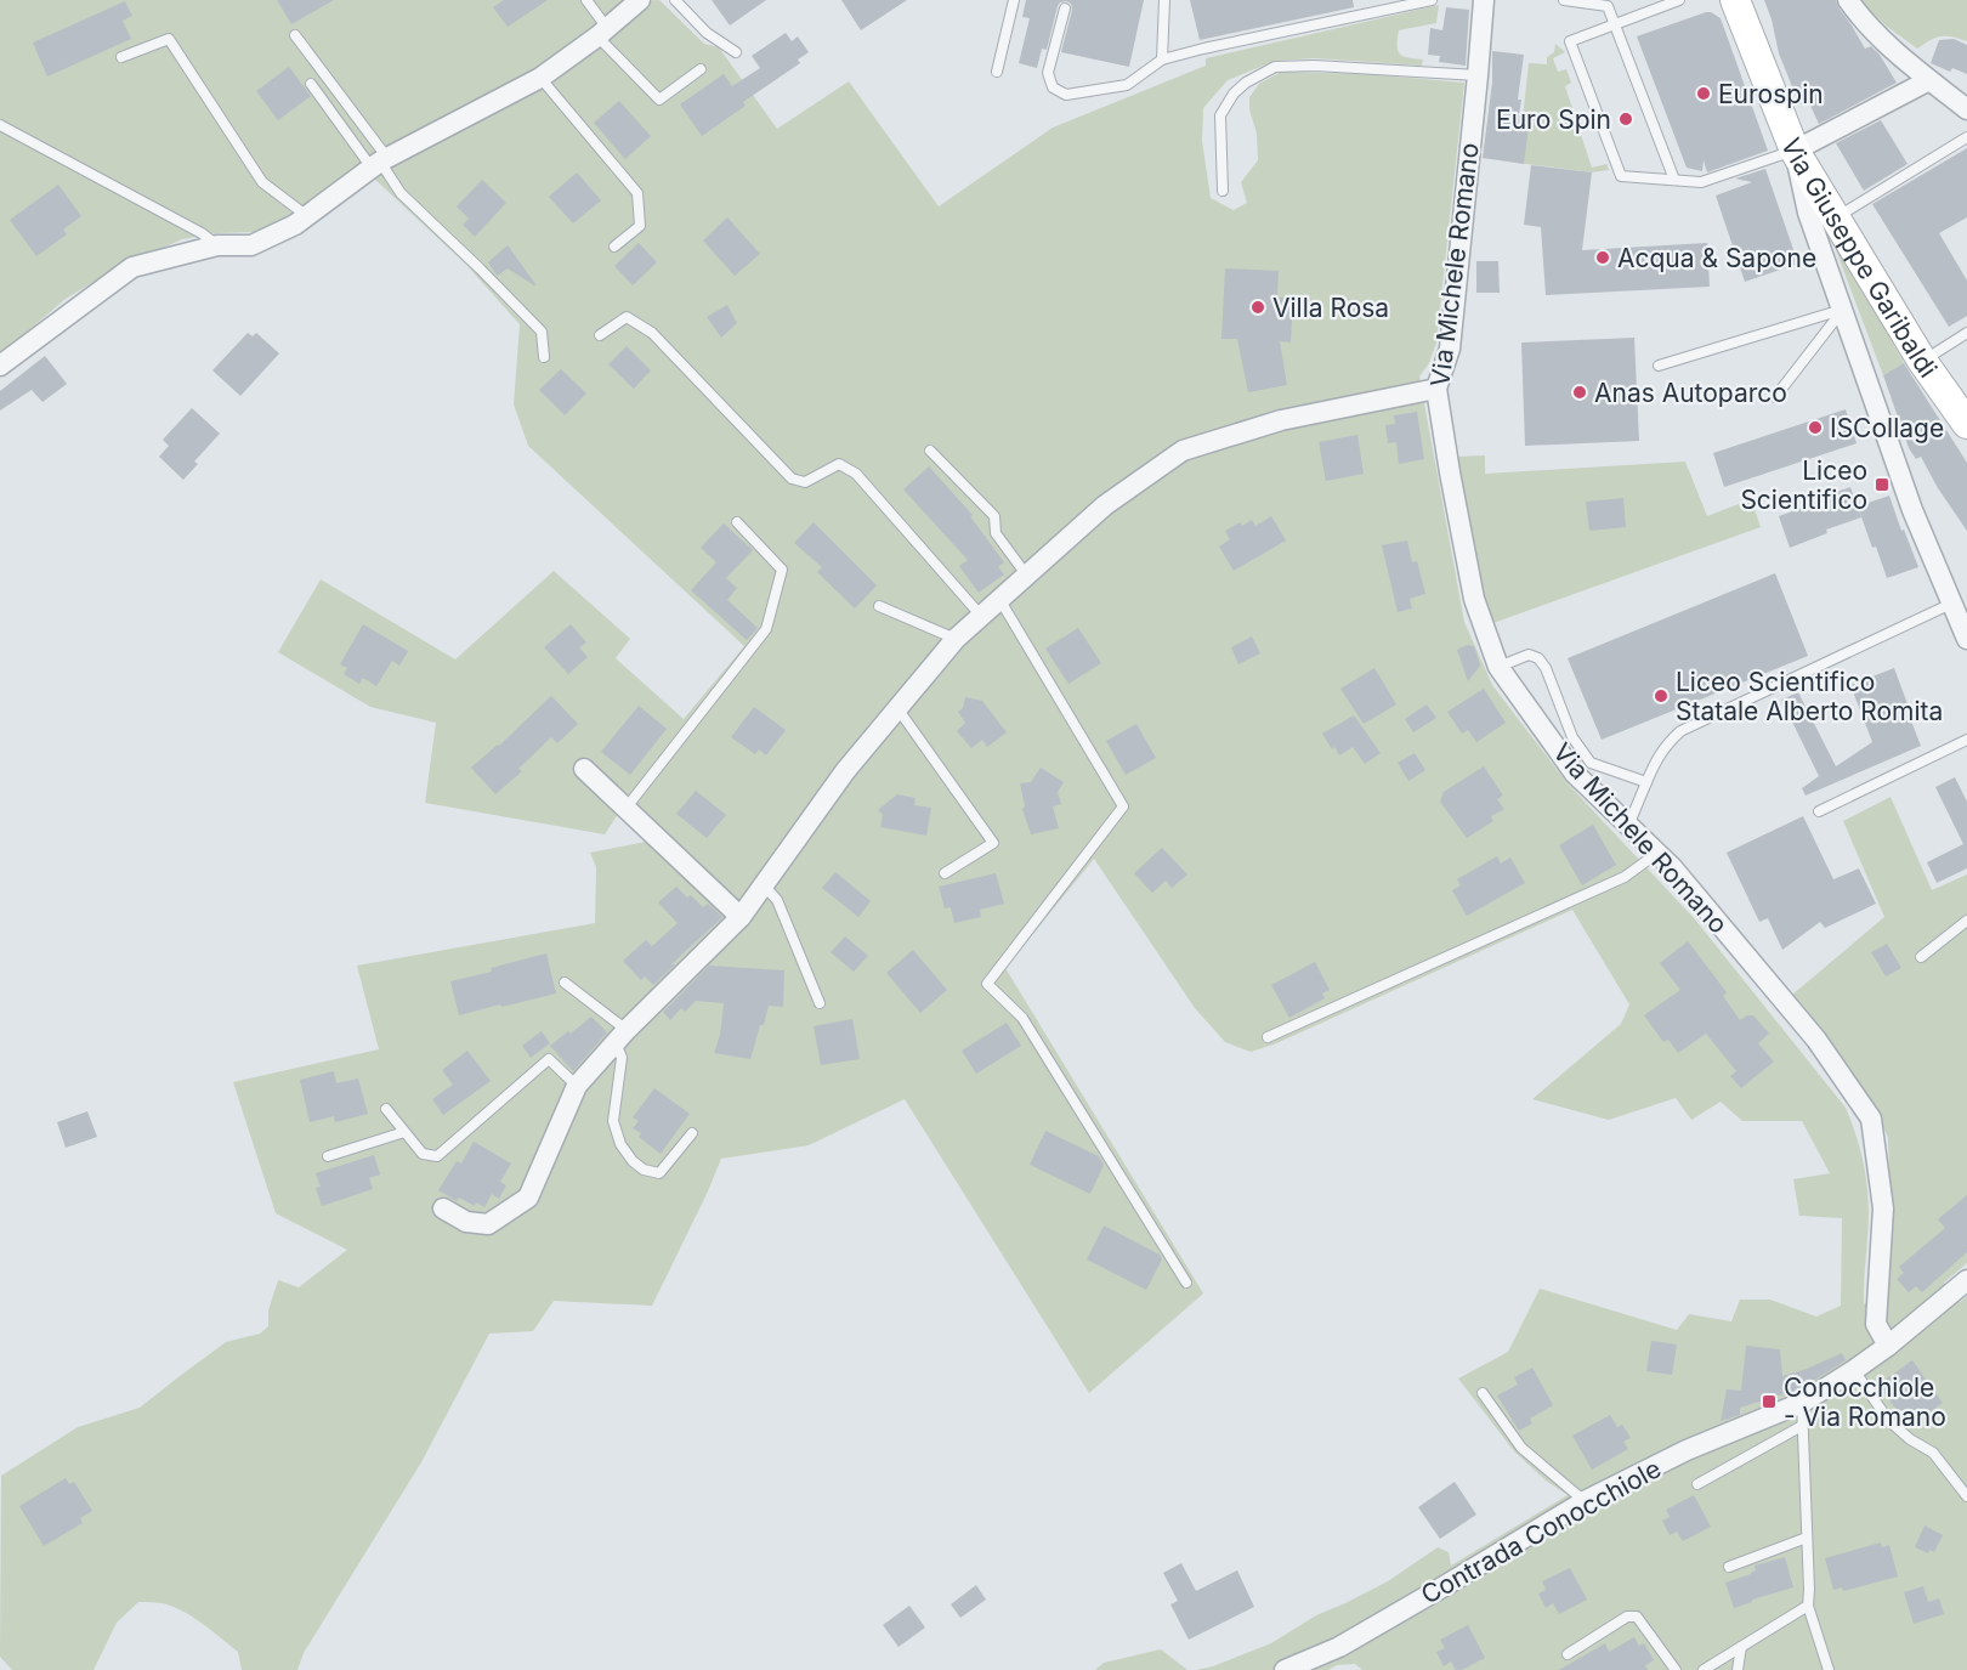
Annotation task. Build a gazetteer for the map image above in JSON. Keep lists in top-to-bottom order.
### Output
{
  "streets": {
    "main road": ["Via Giuseppe Garibaldi"],
    "street": ["Via Michele Romano", "Contrada Conocchiole"]
  },
  "crossings": [
    ["Via Michele Romano", "Contrada Conocchiole"]
  ],
  "places": {
    "other": [
      "Eurospin",
      "Euro Spin",
      "Acqua & Sapone",
      "Villa Rosa",
      "Anas Autoparco",
      "ISCollage",
      "Liceo Scientifico Statale Alberto Romita"
    ],
    "transit": ["Liceo Scientifico", "Conocchiole - Via Romano"]
  }
}
